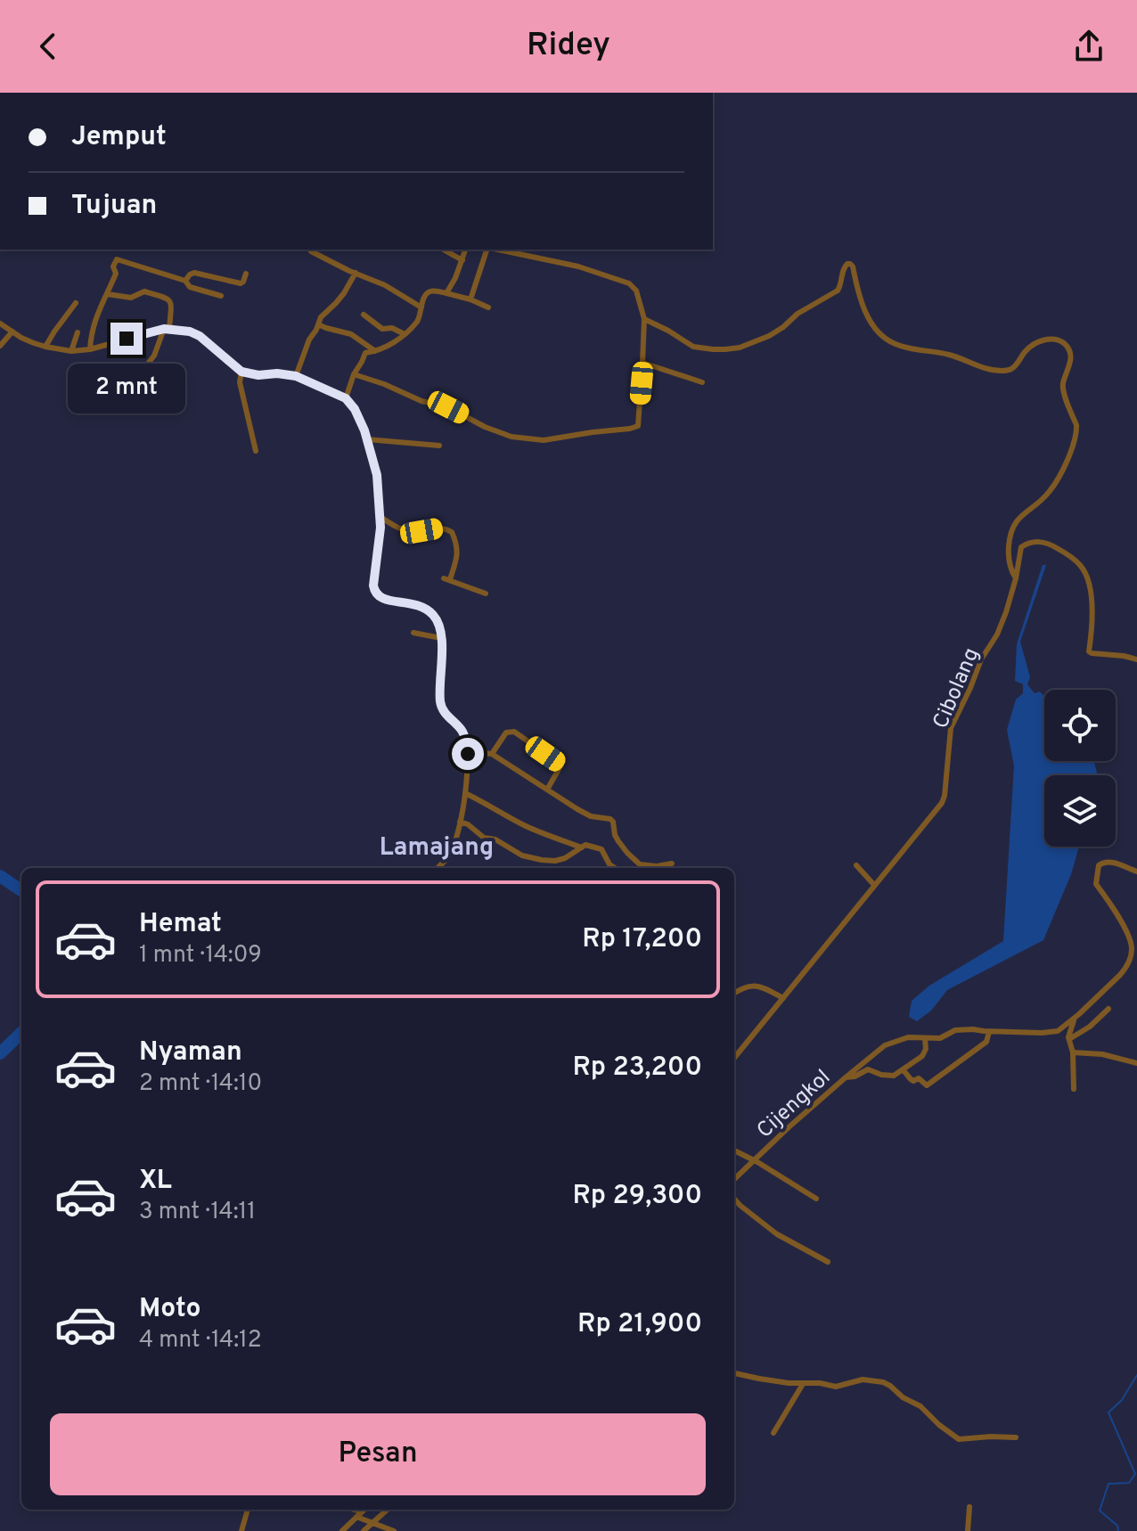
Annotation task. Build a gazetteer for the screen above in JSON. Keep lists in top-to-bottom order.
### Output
{
  "streets": {
    "street": ["Cibolang", "Cijengkol"]
  },
  "districts": ["Lamajang"],
  "page": {
    "header": "Ridey",
    "banner": ["Jemput", "Tujuan"],
    "bubble": "2 mnt",
    "list": [
      {
        "name": "Hemat",
        "note": "1 mnt · 14:09",
        "value": "Rp 17,200"
      },
      {
        "name": "Nyaman",
        "note": "2 mnt · 14:10",
        "value": "Rp 23,200"
      },
      {
        "name": "XL",
        "note": "3 mnt · 14:11",
        "value": "Rp 29,300"
      },
      {
        "name": "Moto",
        "note": "4 mnt · 14:12",
        "value": "Rp 21,900"
      }
    ],
    "buttons": "Pesan"
  }
}
